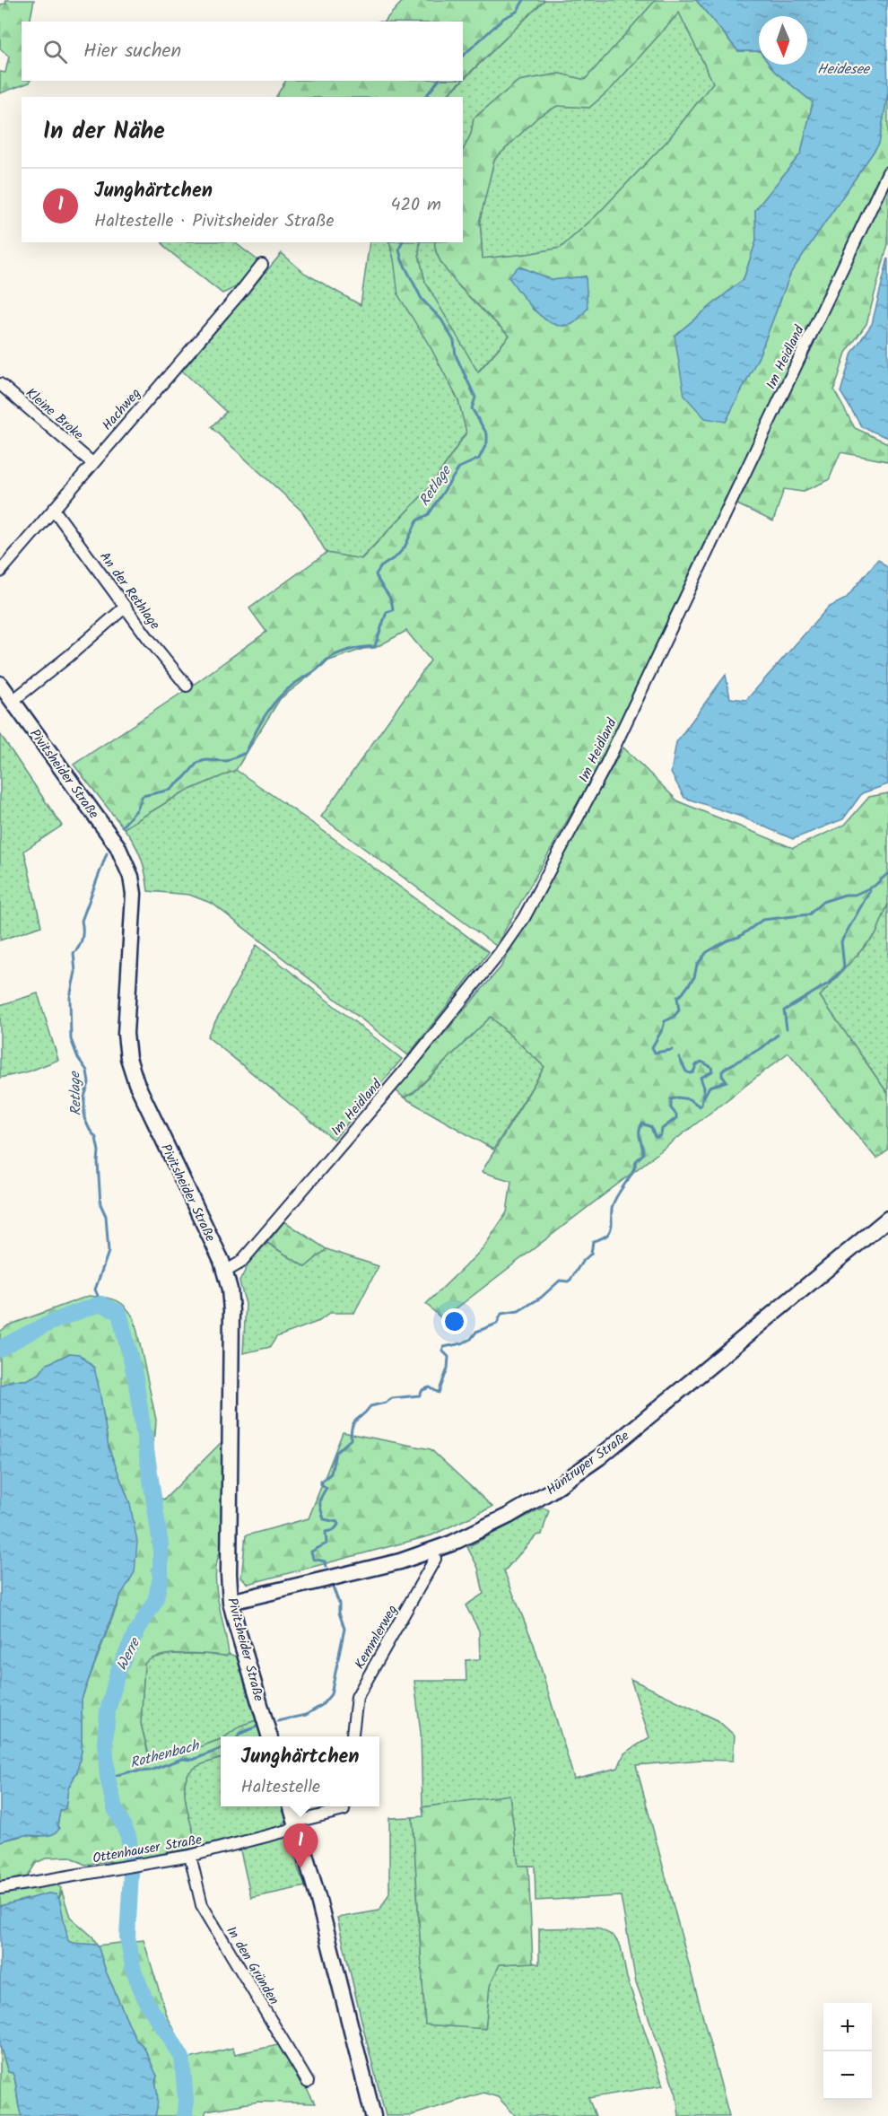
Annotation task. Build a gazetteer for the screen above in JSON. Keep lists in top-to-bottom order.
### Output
{
  "streets": {
    "main road": ["Pivitsheider Straße", "Hüntruper Straße"],
    "street": [
      "Im Heidland",
      "Hachweg",
      "Kleine Broke",
      "An der Rethlage",
      "Kemmlerweg",
      "Ottenhauser Straße",
      "In den Gründen"
    ]
  },
  "crossings": [
    ["Im Heidland", "Pivitsheider Straße"],
    ["Hachweg", "Kleine Broke"],
    ["Hachweg", "An der Rethlage"],
    ["Pivitsheider Straße", "Hüntruper Straße"],
    ["Hüntruper Straße", "Kemmlerweg"],
    ["Ottenhauser Straße", "In den Gründen"]
  ],
  "water": [
    "Heidesee",
    "Retlage",
    "Werre",
    "Rothenbach"
  ],
  "north": "bottom",
  "page": {
    "search": "Hier suchen",
    "heading": "In der Nähe",
    "list": [
      {
        "mark": "1",
        "name": "Junghärtchen",
        "note": "Haltestelle · Pivitsheider Straße",
        "value": "420 m"
      }
    ],
    "popup": ["Junghärtchen", "Haltestelle"],
    "pins": "1",
    "map_buttons": ["+", "−"]
  }
}
